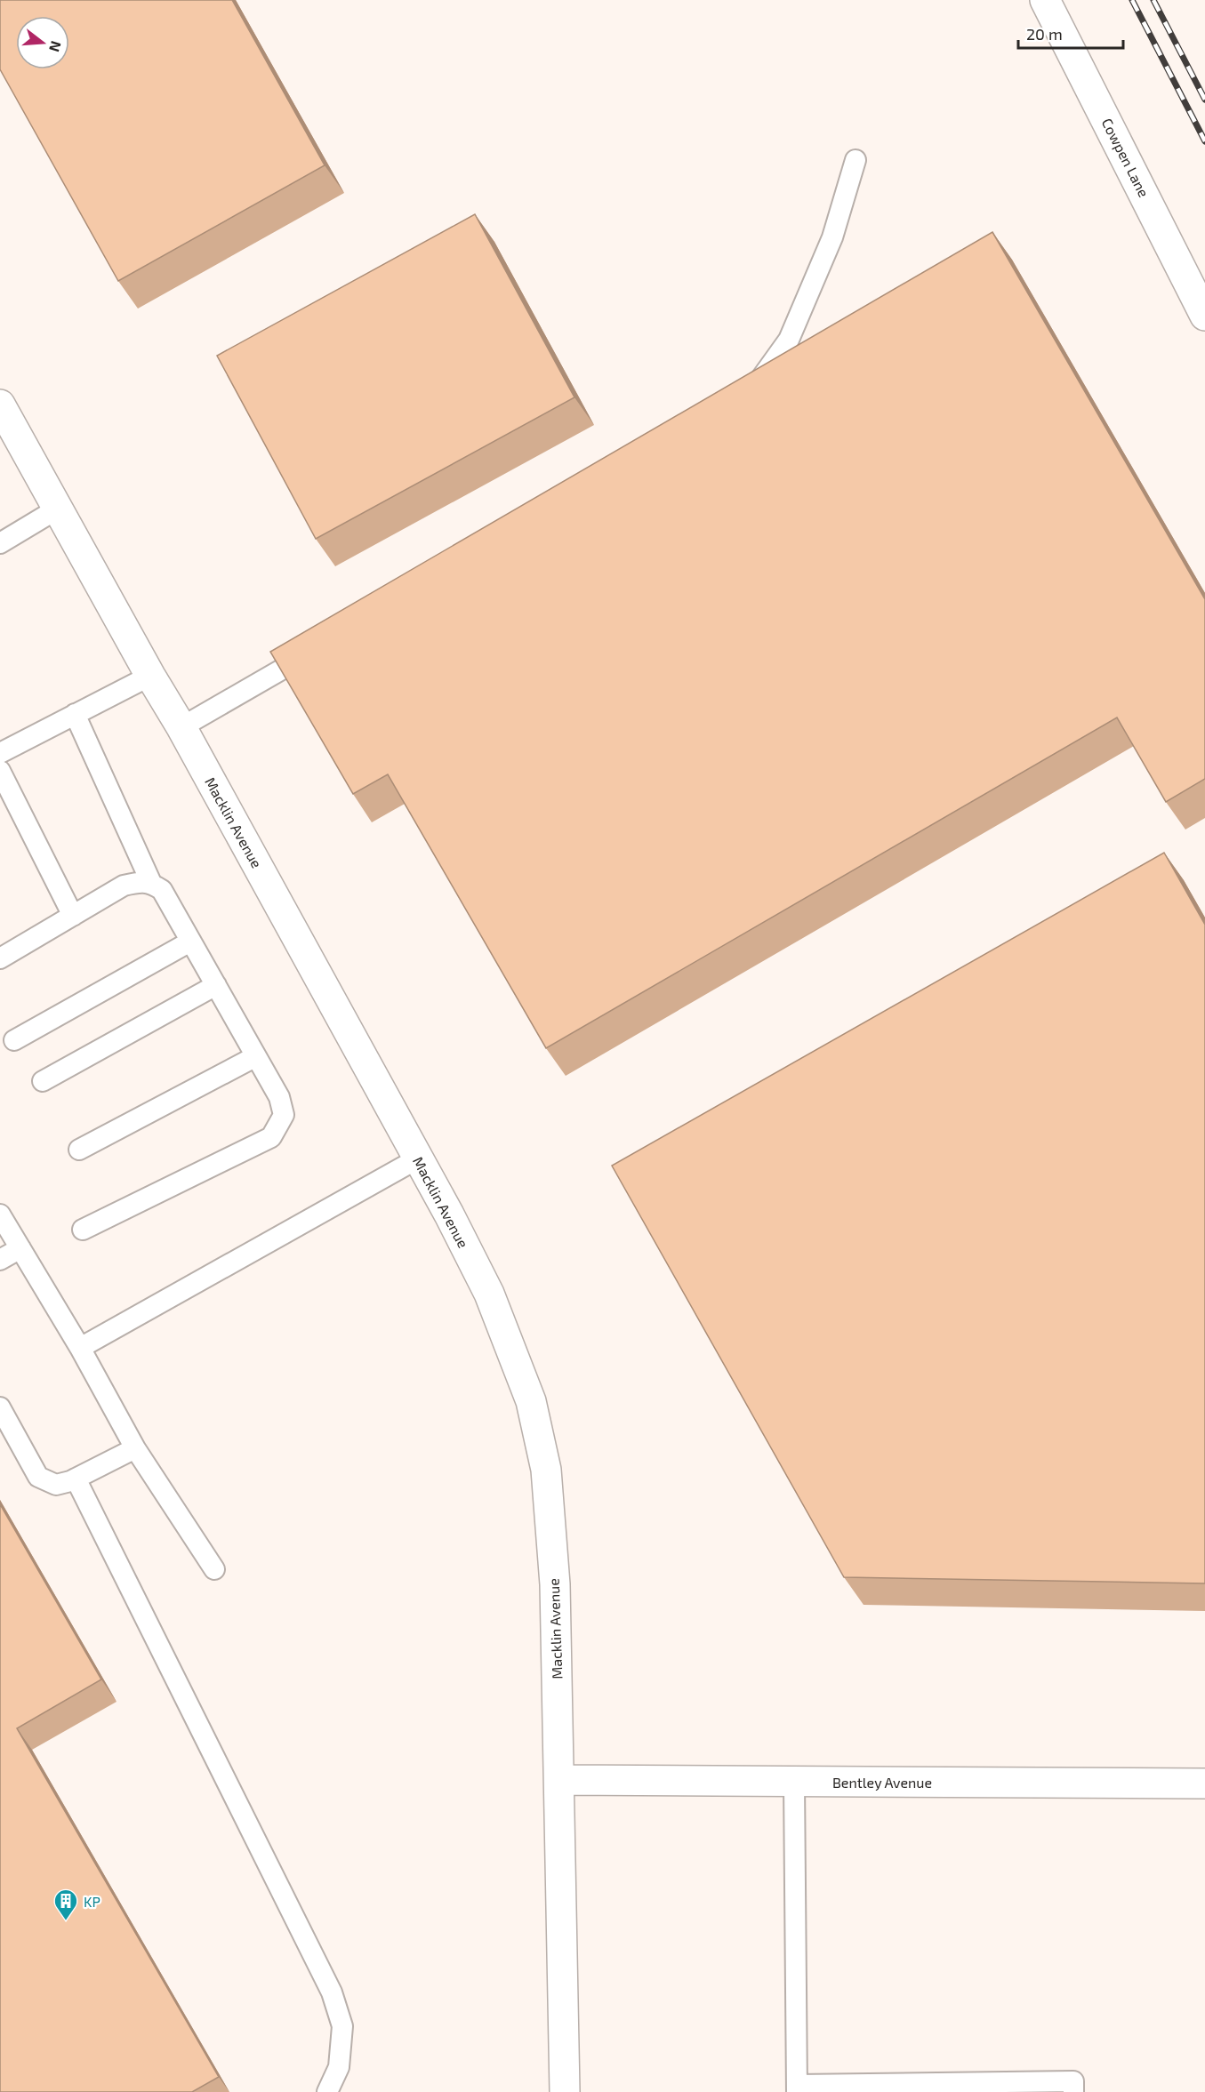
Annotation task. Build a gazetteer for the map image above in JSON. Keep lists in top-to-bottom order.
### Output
{
  "streets": {
    "street": ["Cowpen Lane", "Macklin Avenue", "Bentley Avenue"]
  },
  "crossings": [
    ["Macklin Avenue", "Bentley Avenue"]
  ],
  "places": {
    "building": ["KP"]
  },
  "scale_bar": "20 m",
  "north": "right"
}
